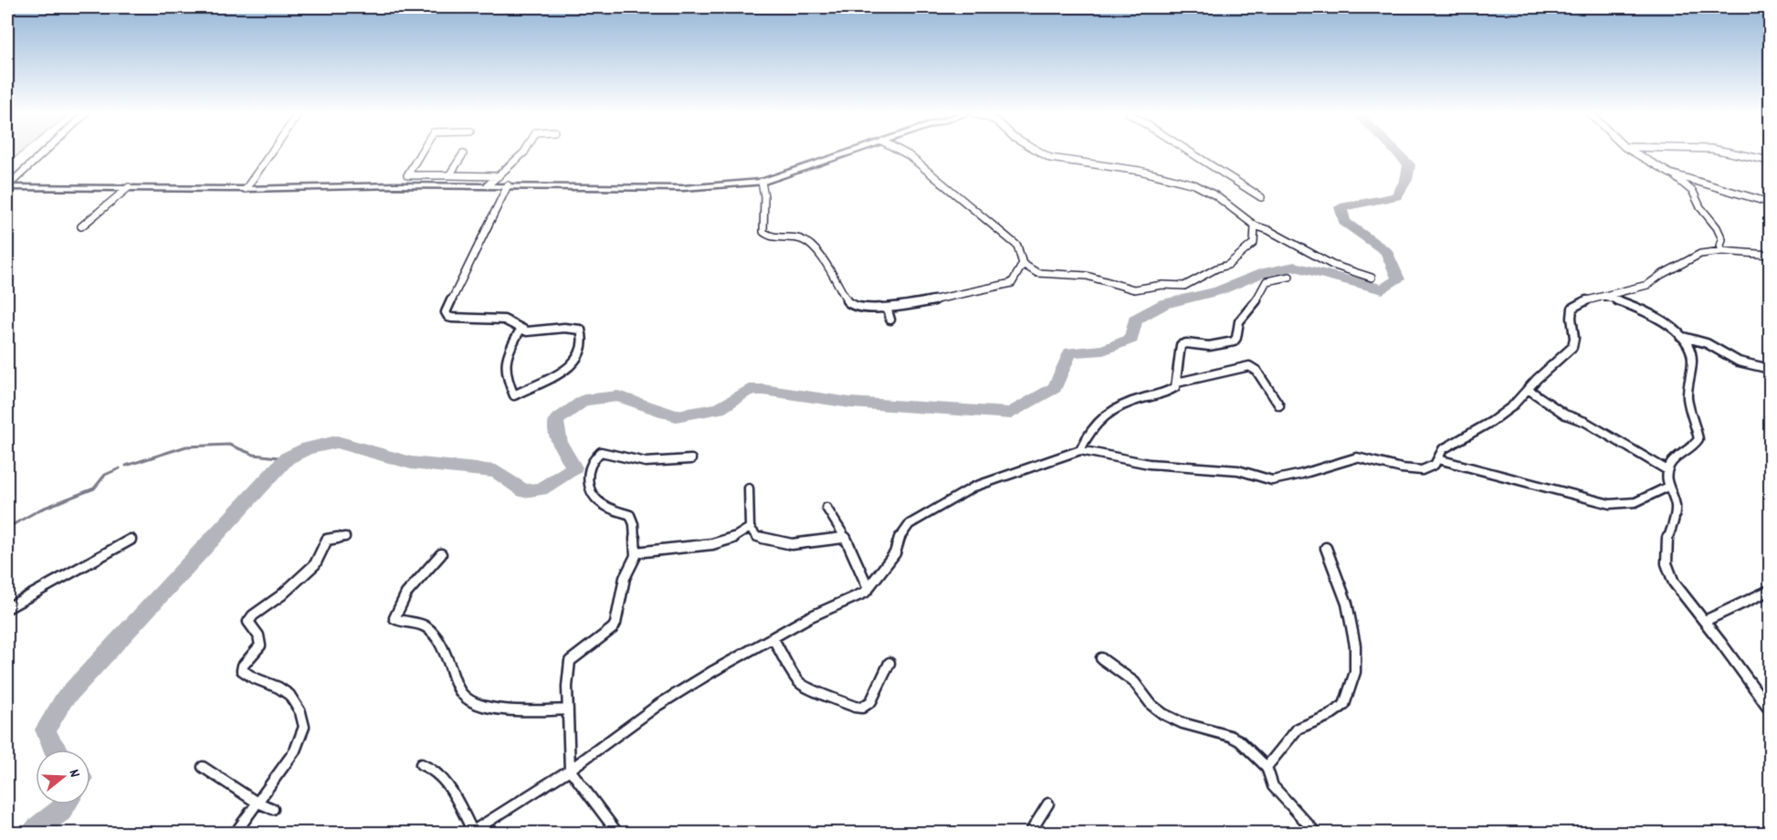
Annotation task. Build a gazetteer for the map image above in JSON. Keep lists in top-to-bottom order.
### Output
{
  "north": "right"
}
